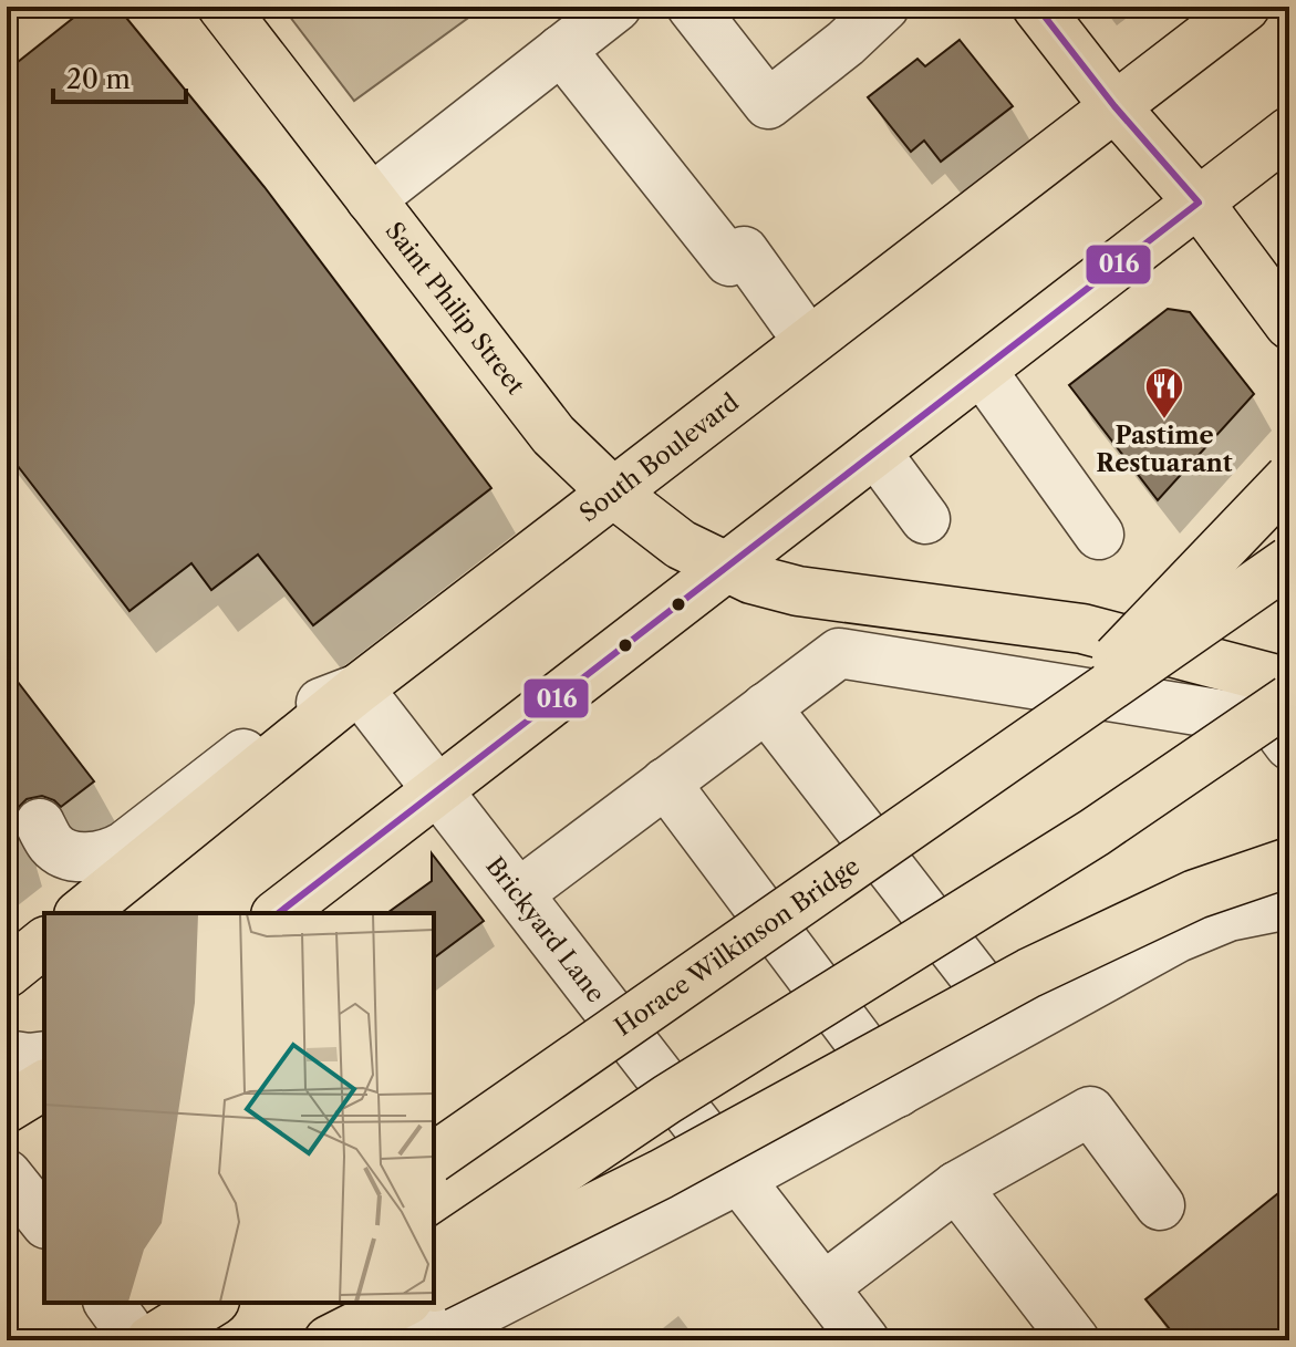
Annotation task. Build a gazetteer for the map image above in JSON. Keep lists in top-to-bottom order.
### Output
{
  "streets": {
    "main road": ["Saint Philip Street", "South Boulevard", "Horace Wilkinson Bridge"],
    "street": ["Brickyard Lane"]
  },
  "crossings": [
    ["Saint Philip Street", "South Boulevard"],
    ["South Boulevard", "Brickyard Lane"]
  ],
  "places": {
    "restaurant": ["Pastime Restuarant"]
  },
  "lines": ["transit line 016"],
  "scale_bar": "20 m"
}
